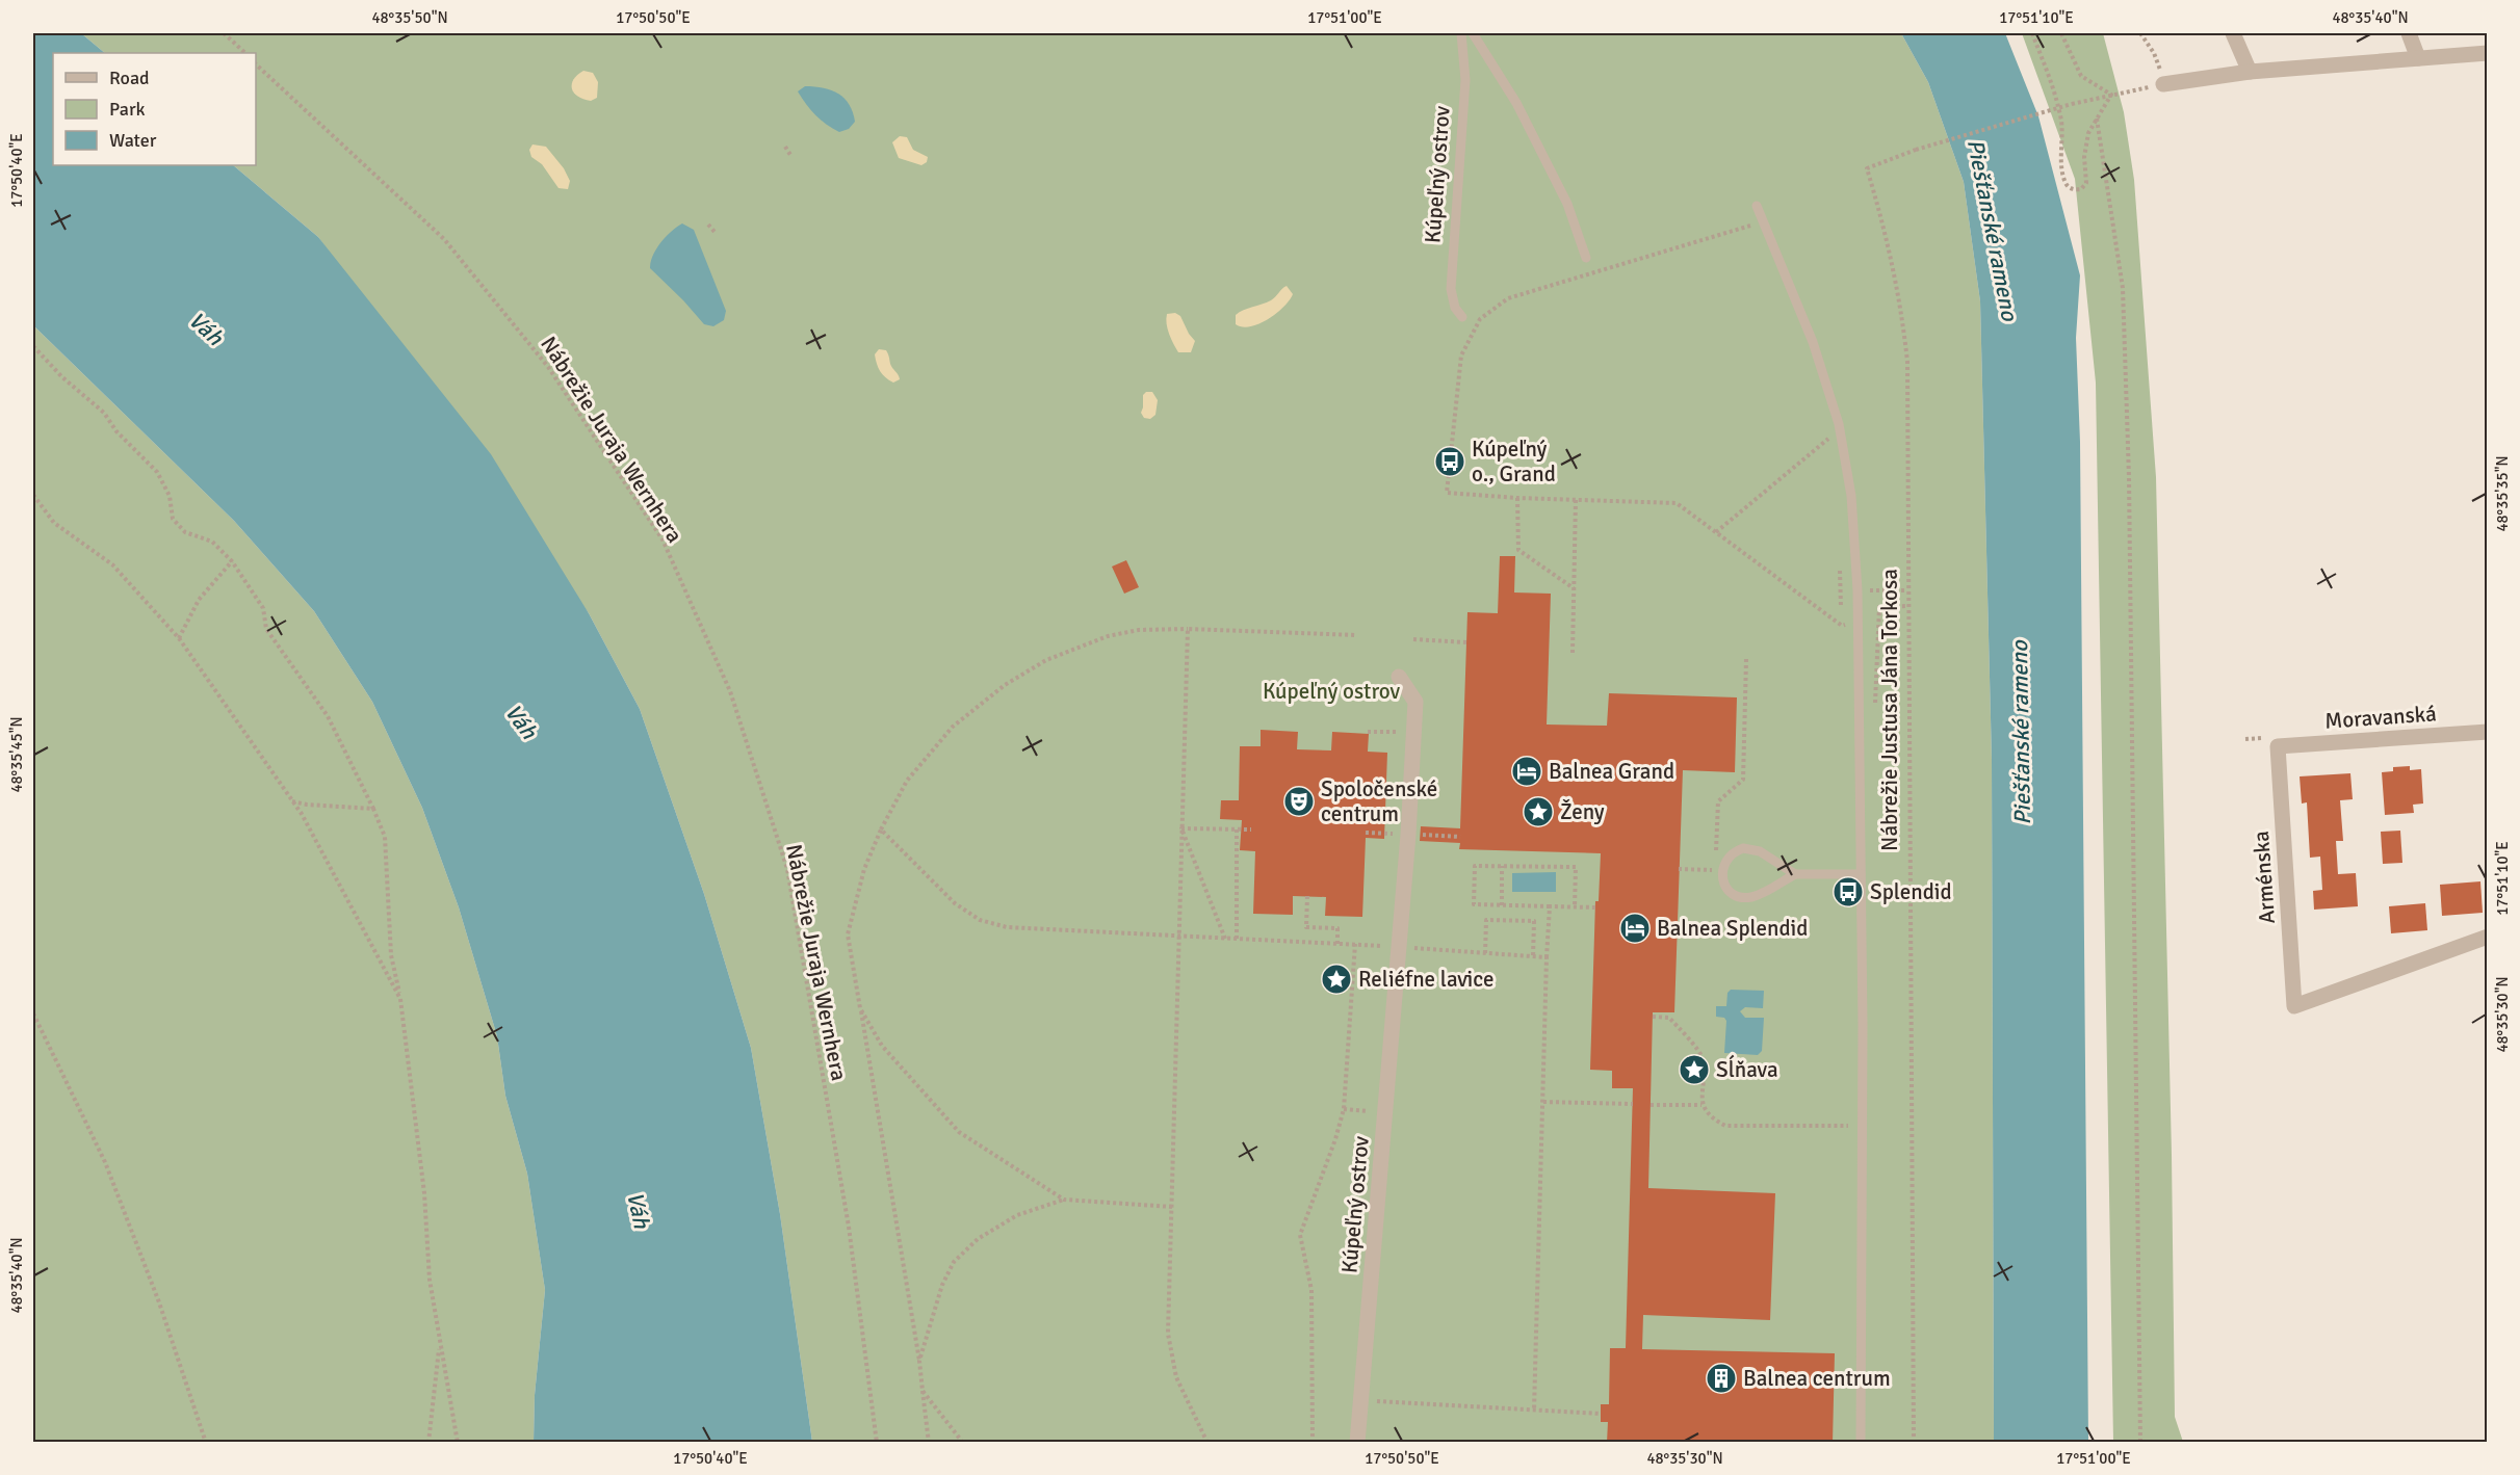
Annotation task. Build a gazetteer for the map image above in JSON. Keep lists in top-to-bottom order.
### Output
{
  "streets": {
    "street": ["Kúpeľný ostrov", "Moravanská", "Arménska"],
    "path": ["Nábrežie Juraja Wernhera", "Nábrežie Justusa Jána Torkosa"]
  },
  "crossings": [
    ["Moravanská", "Arménska"]
  ],
  "water": ["Piešťanské rameno", "Váh"],
  "parks": ["Kúpeľný ostrov"],
  "places": {
    "bus stop": ["Kúpeľný o., Grand", "Splendid"],
    "hotel": ["Balnea Grand", "Balnea Splendid"],
    "theatre": ["Spoločenské centrum"],
    "place": ["Ženy", "Reliéfne lavice", "Sĺňava"],
    "building": ["Balnea centrum"]
  },
  "legend": ["Road", "Park", "Water"],
  "coordinates": [
    "48°35'50\"N",
    "17°50'50\"E",
    "17°51'00\"E",
    "17°51'10\"E",
    "48°35'40\"N",
    "17°50'40\"E",
    "48°35'35\"N",
    "48°35'45\"N",
    "48°35'30\"N"
  ]
}
